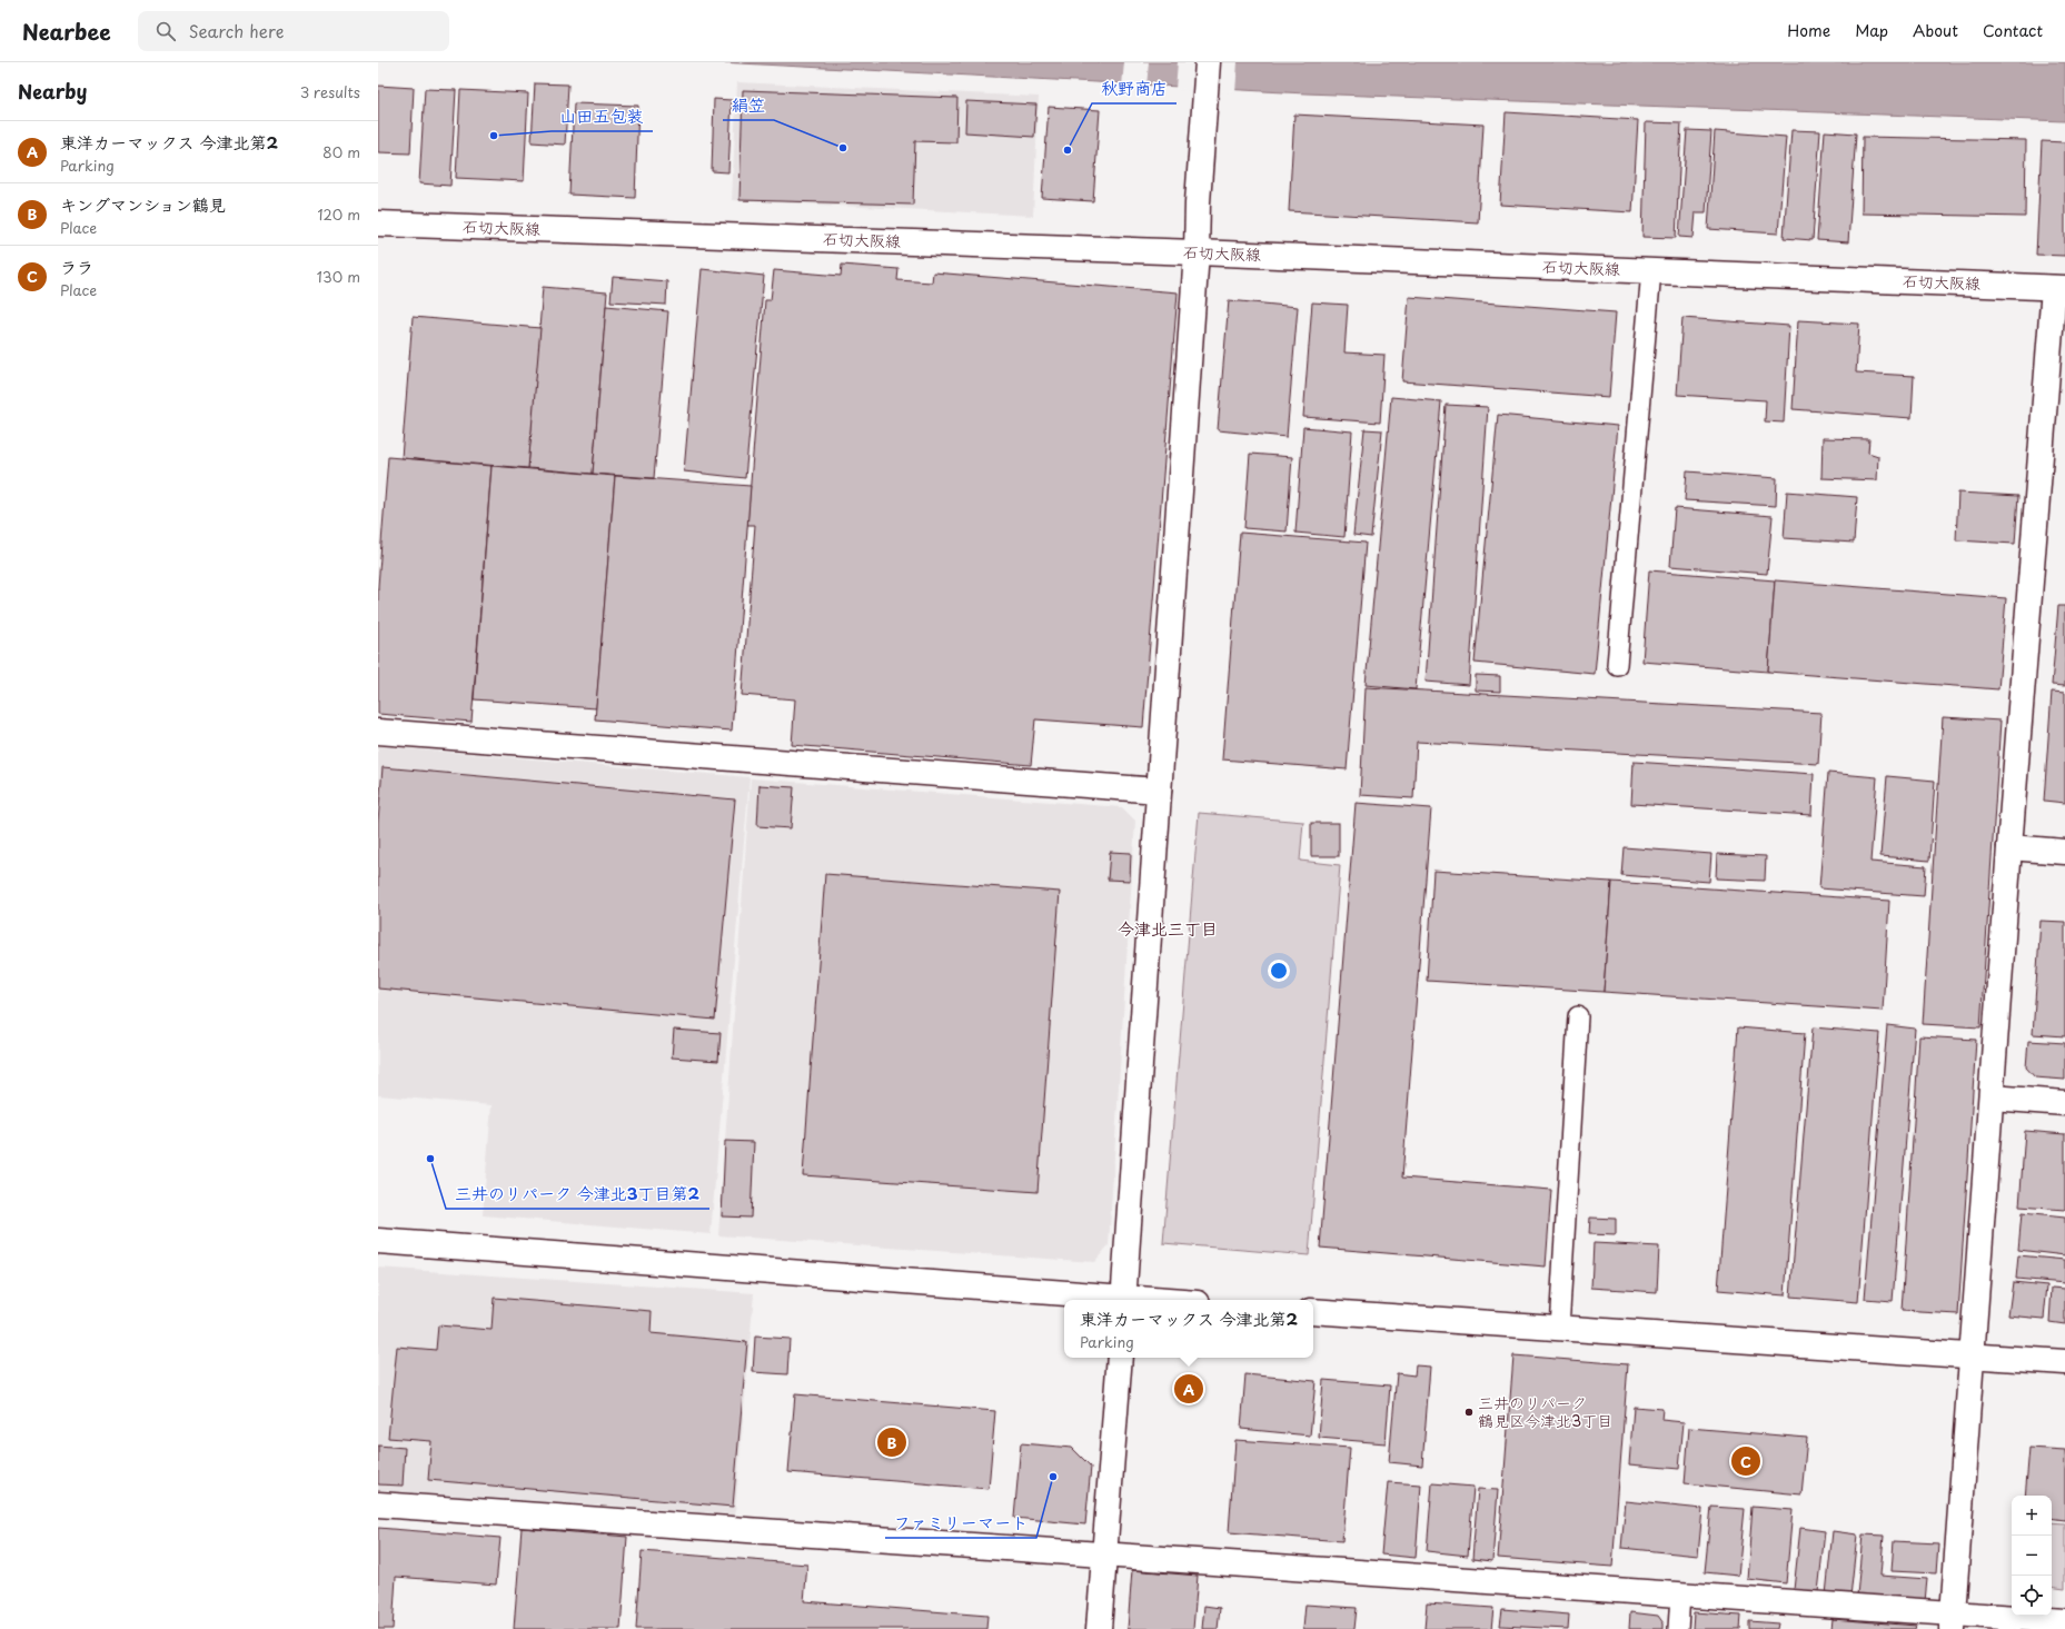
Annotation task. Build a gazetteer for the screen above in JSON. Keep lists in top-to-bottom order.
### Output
{
  "streets": {
    "street": ["石切大阪線"]
  },
  "districts": ["今津北三丁目"],
  "places": [
    "山田五包装",
    "絹笠",
    "秋野商店",
    "三井のリパーク 今津北3丁目第2",
    "三井のリパーク 鶴見区今津北3丁目",
    "ファミリーマート"
  ],
  "page": {
    "header": "Nearbee",
    "search": "Search here",
    "nav": [
      "Home",
      "Map",
      "About",
      "Contact"
    ],
    "heading": ["Nearby", "3 results"],
    "list": [
      {
        "mark": "A",
        "name": "東洋カーマックス 今津北第2",
        "note": "Parking",
        "value": "80 m"
      },
      {
        "mark": "B",
        "name": "キングマンション鶴見",
        "note": "Place",
        "value": "120 m"
      },
      {
        "mark": "C",
        "name": "ララ",
        "note": "Place",
        "value": "130 m"
      }
    ],
    "popup": ["東洋カーマックス 今津北第2", "Parking"],
    "pins": ["A", "B", "C"],
    "map_buttons": ["+", "−"]
  }
}
